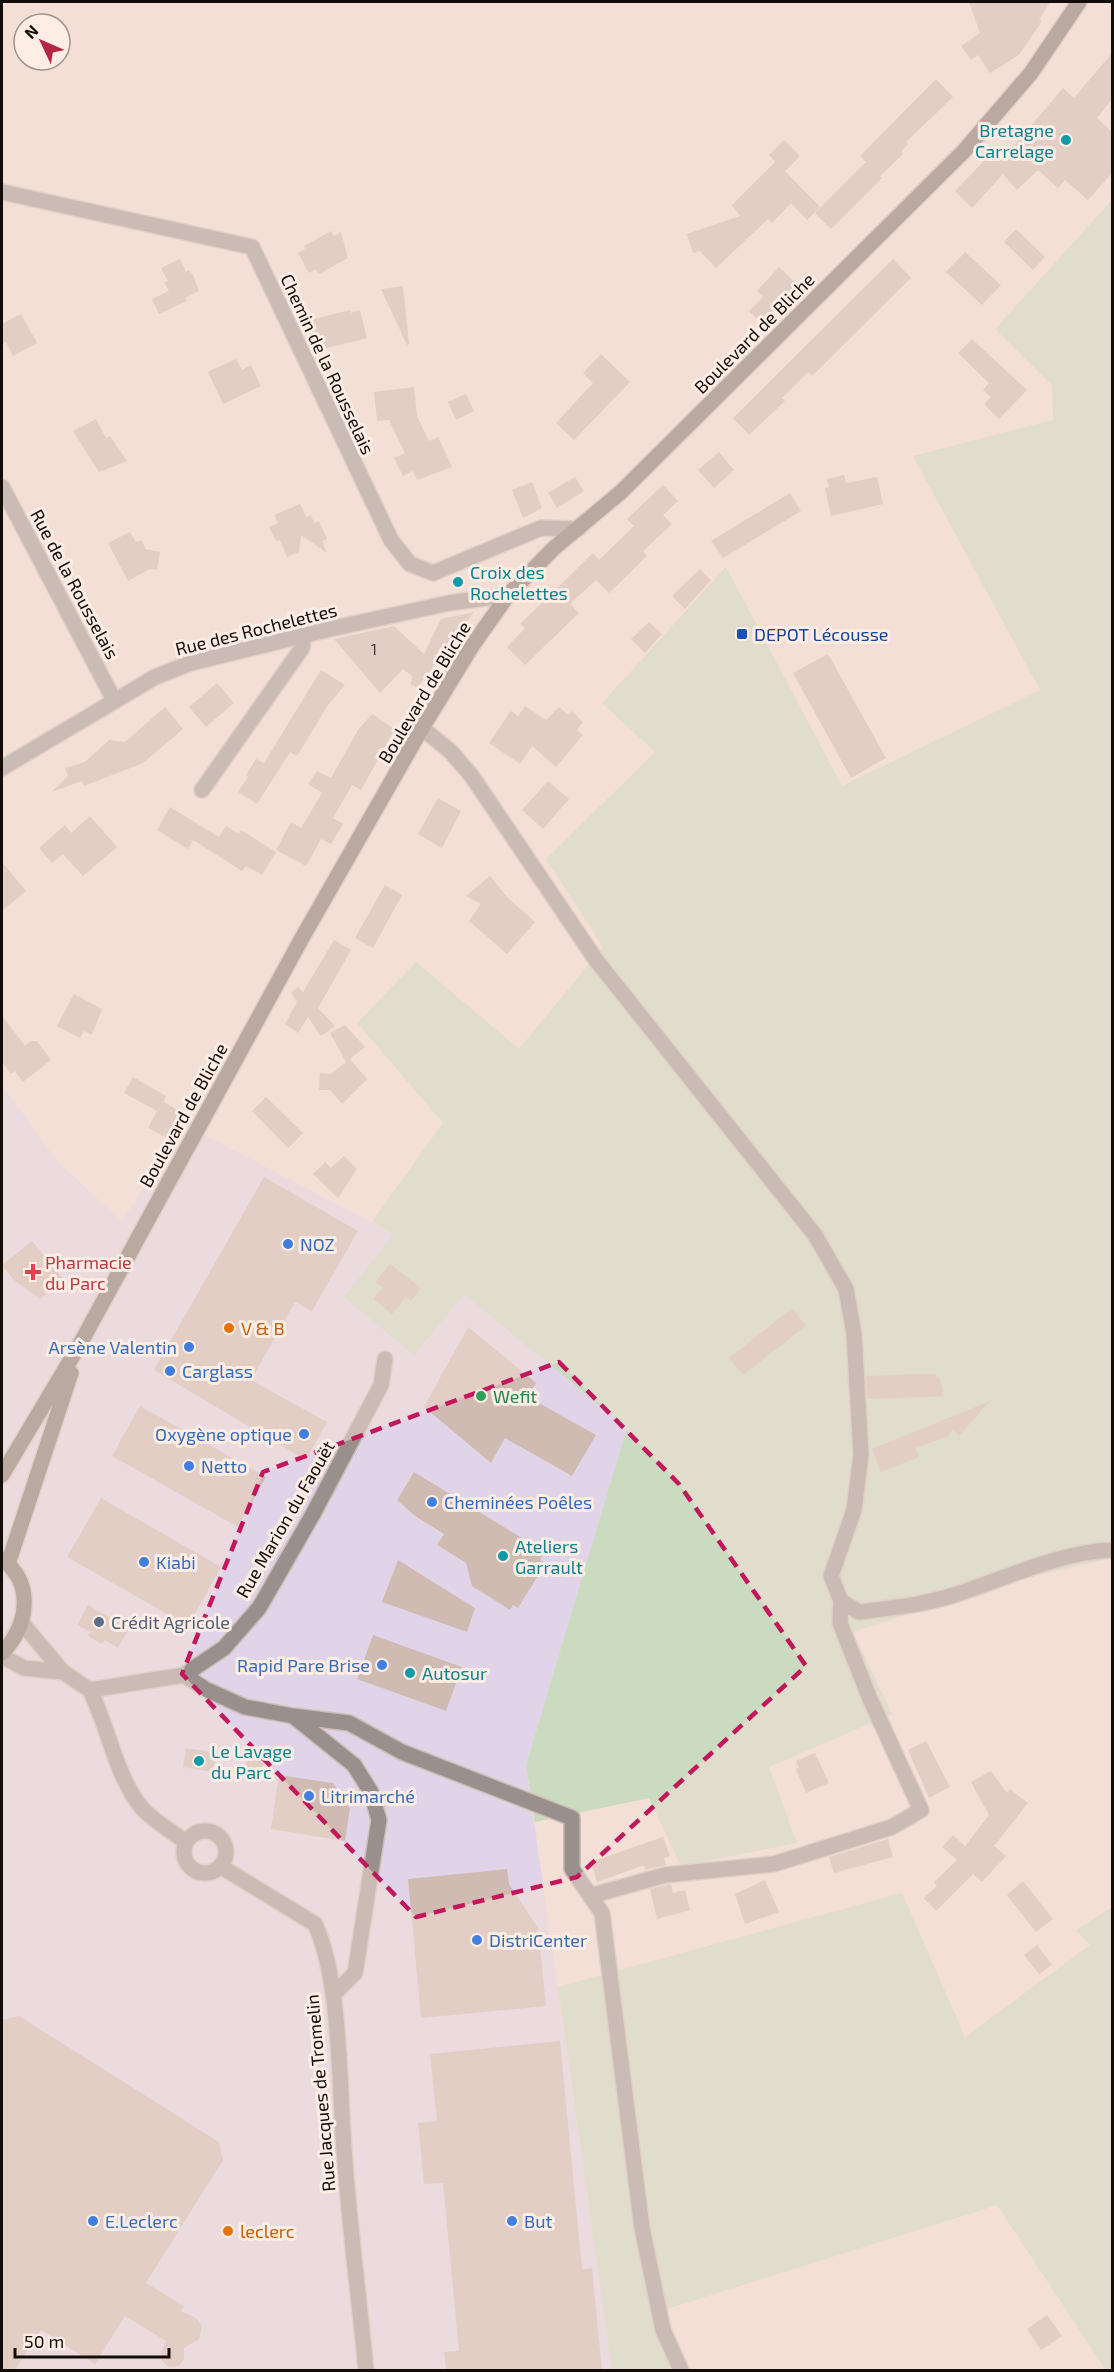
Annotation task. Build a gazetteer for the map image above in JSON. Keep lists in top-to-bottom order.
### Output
{
  "streets": {
    "main road": ["Boulevard de Bliche"],
    "street": [
      "Chemin de la Rousselais",
      "Rue de la Rousselais",
      "Rue des Rochelettes",
      "Rue Marion du Faouët",
      "Rue Jacques de Tromelin"
    ]
  },
  "crossings": [
    ["Boulevard de Bliche", "Chemin de la Rousselais"],
    ["Boulevard de Bliche", "Rue des Rochelettes"],
    ["Rue de la Rousselais", "Rue des Rochelettes"]
  ],
  "places": {
    "other": [
      "Bretagne Carrelage",
      "Croix des Rochelettes",
      "NOZ",
      "V & B",
      "Arsène Valentin",
      "Carglass",
      "Wefit",
      "Oxygène optique",
      "Netto",
      "Cheminées Poêles",
      "Ateliers Garrault",
      "Kiabi",
      "Crédit Agricole",
      "Rapid Pare Brise",
      "Autosur",
      "Le Lavage du Parc",
      "Litrimarché",
      "DistriCenter",
      "E.Leclerc",
      "But",
      "leclerc"
    ],
    "transit": ["DEPOT Lécousse"],
    "health": ["Pharmacie du Parc"]
  },
  "house_numbers": ["1"],
  "scale_bar": "50 m",
  "north": "top left"
}
